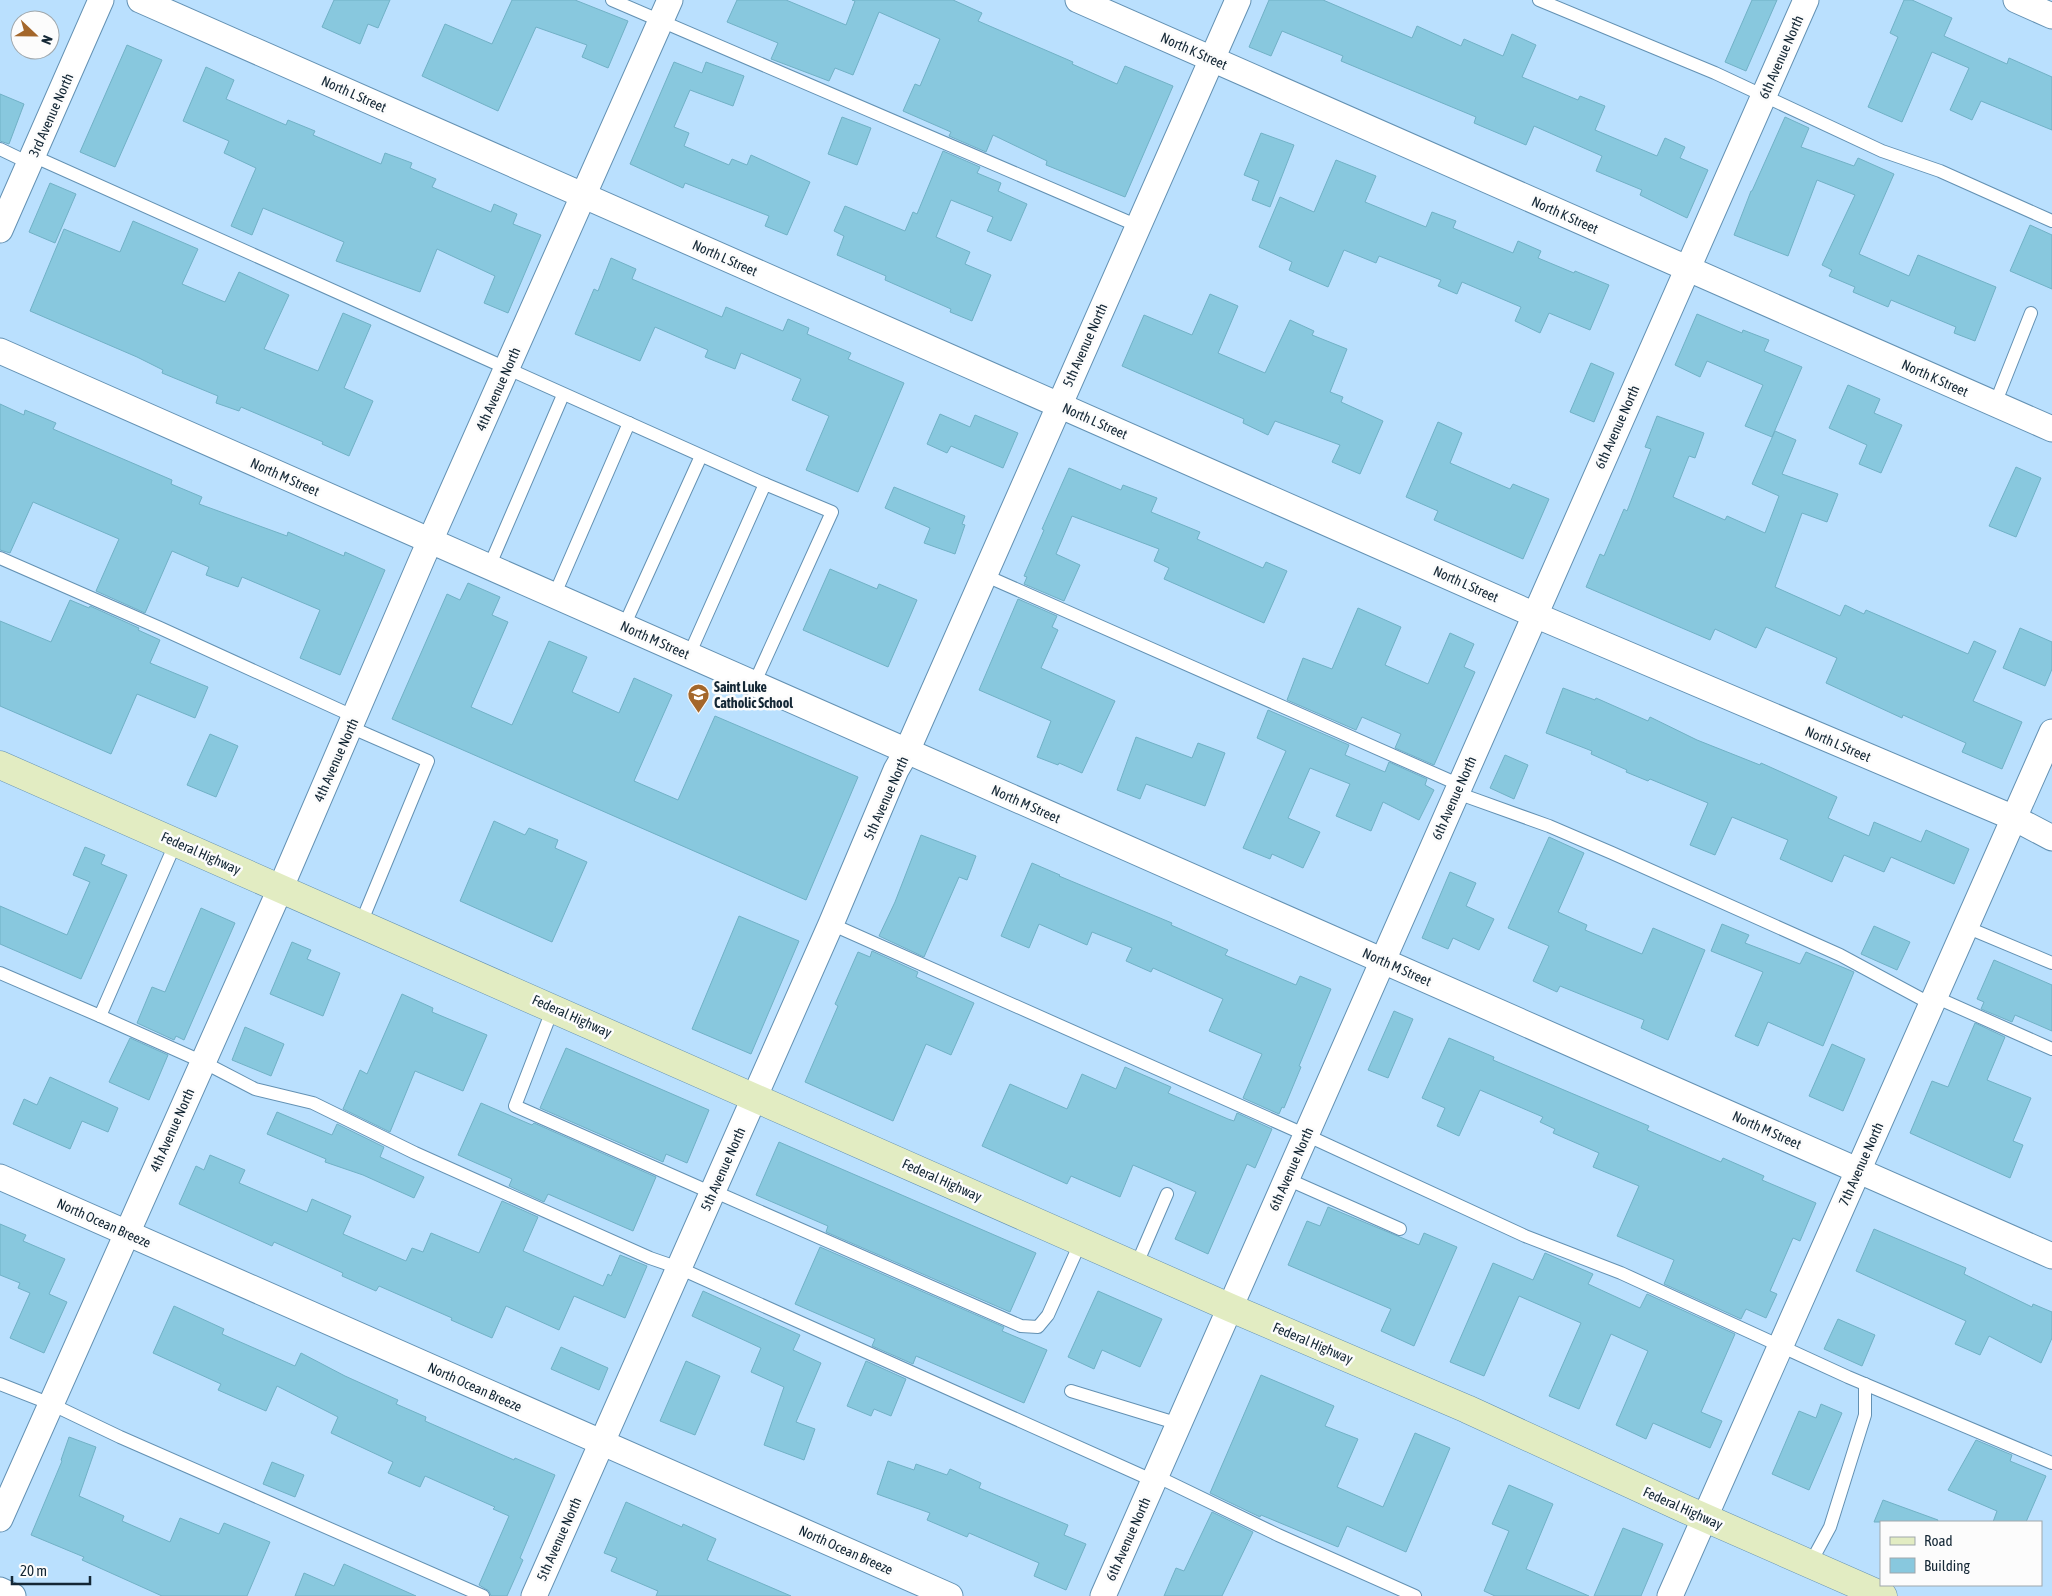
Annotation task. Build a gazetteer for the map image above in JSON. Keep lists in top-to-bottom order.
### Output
{
  "streets": {
    "main road": ["Federal Highway"],
    "street": [
      "North K Street",
      "6th Avenue North",
      "North L Street",
      "3rd Avenue North",
      "5th Avenue North",
      "4th Avenue North",
      "North M Street",
      "7th Avenue North",
      "North Ocean Breeze"
    ]
  },
  "crossings": [
    ["North K Street", "6th Avenue North"],
    ["North K Street", "5th Avenue North"],
    ["6th Avenue North", "North L Street"],
    ["6th Avenue North", "North M Street"],
    ["6th Avenue North", "Federal Highway"],
    ["North L Street", "5th Avenue North"],
    ["North L Street", "4th Avenue North"],
    ["North L Street", "7th Avenue North"],
    ["5th Avenue North", "North M Street"],
    ["5th Avenue North", "Federal Highway"],
    ["5th Avenue North", "North Ocean Breeze"],
    ["4th Avenue North", "North M Street"],
    ["4th Avenue North", "Federal Highway"],
    ["4th Avenue North", "North Ocean Breeze"],
    ["North M Street", "7th Avenue North"],
    ["Federal Highway", "7th Avenue North"]
  ],
  "places": {
    "school or university": ["Saint Luke Catholic School"]
  },
  "legend": ["Road", "Building"],
  "scale_bar": "20 m",
  "north": "right"
}
